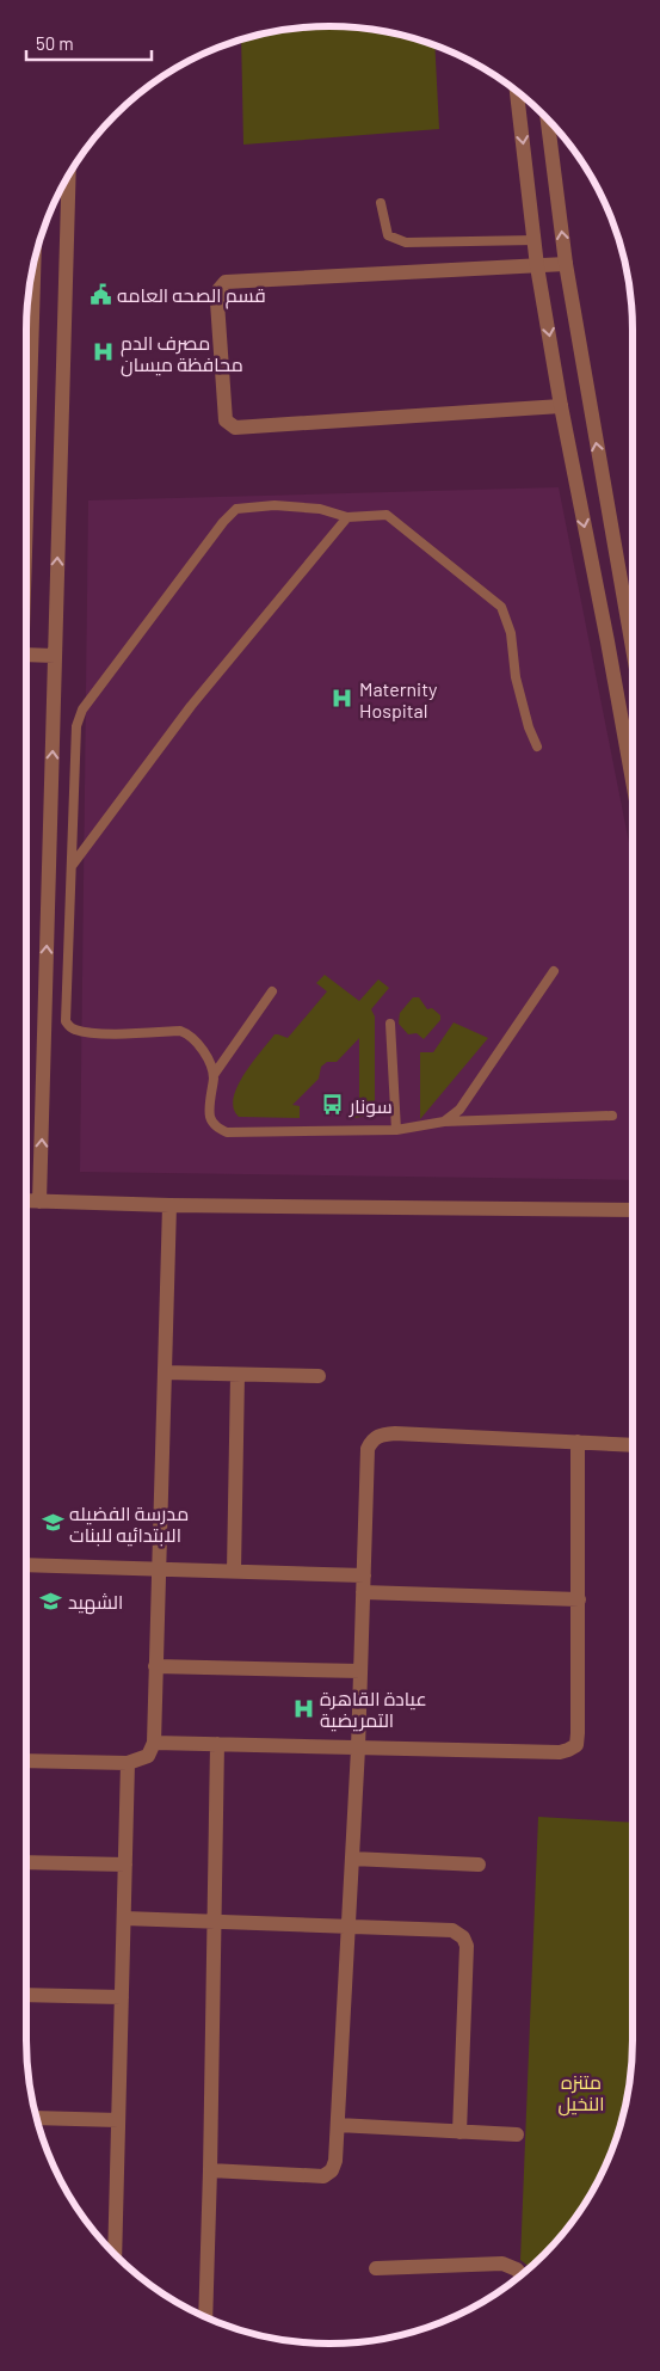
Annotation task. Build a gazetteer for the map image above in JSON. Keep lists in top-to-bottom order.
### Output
{
  "parks": ["متنزه النخيل"],
  "places": {
    "public building": ["قسم الصحه العامه"],
    "hospital": ["مصرف الدم محافظة ميسان", "Maternity Hospital", "عيادة القاهرة التمريضية"],
    "bus stop": ["سونار"],
    "school or university": ["مدرسة الفضيله الابتدائيه للبنات", "الشهيد"]
  },
  "scale_bar": "50 m"
}
